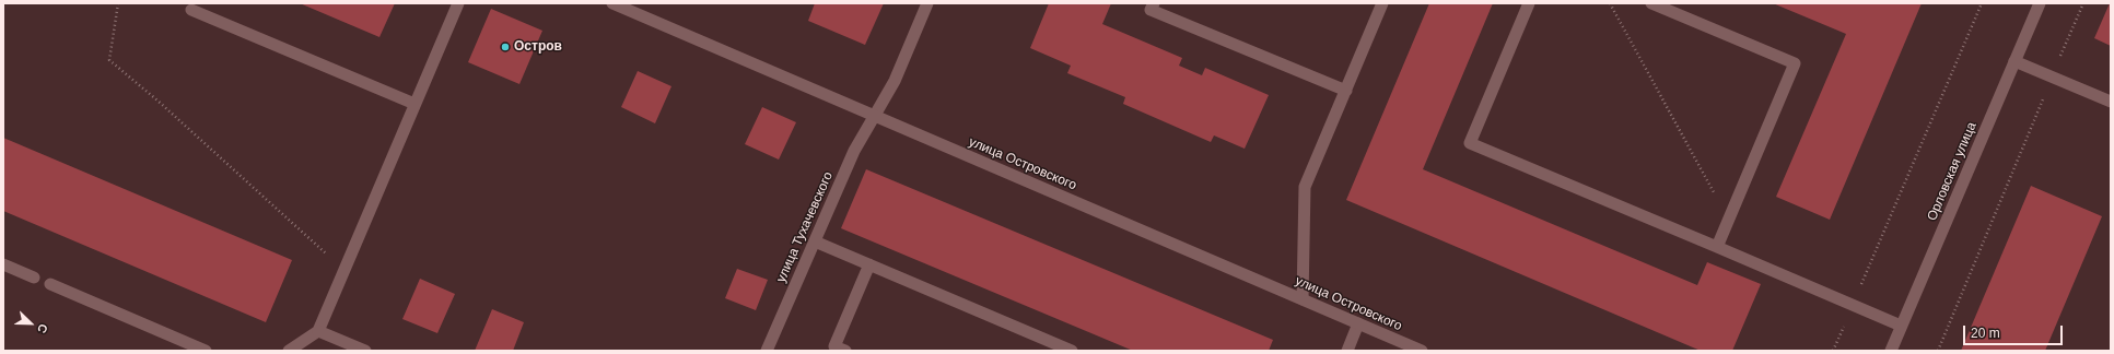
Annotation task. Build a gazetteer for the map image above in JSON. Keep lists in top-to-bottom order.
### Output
{
  "streets": {
    "street": ["улица Островского", "Орловская улица", "улица Тухачевского"]
  },
  "crossings": [
    ["улица Островского", "улица Тухачевского"]
  ],
  "places": ["Остров"],
  "scale_bar": "20 m",
  "north": "bottom right"
}
